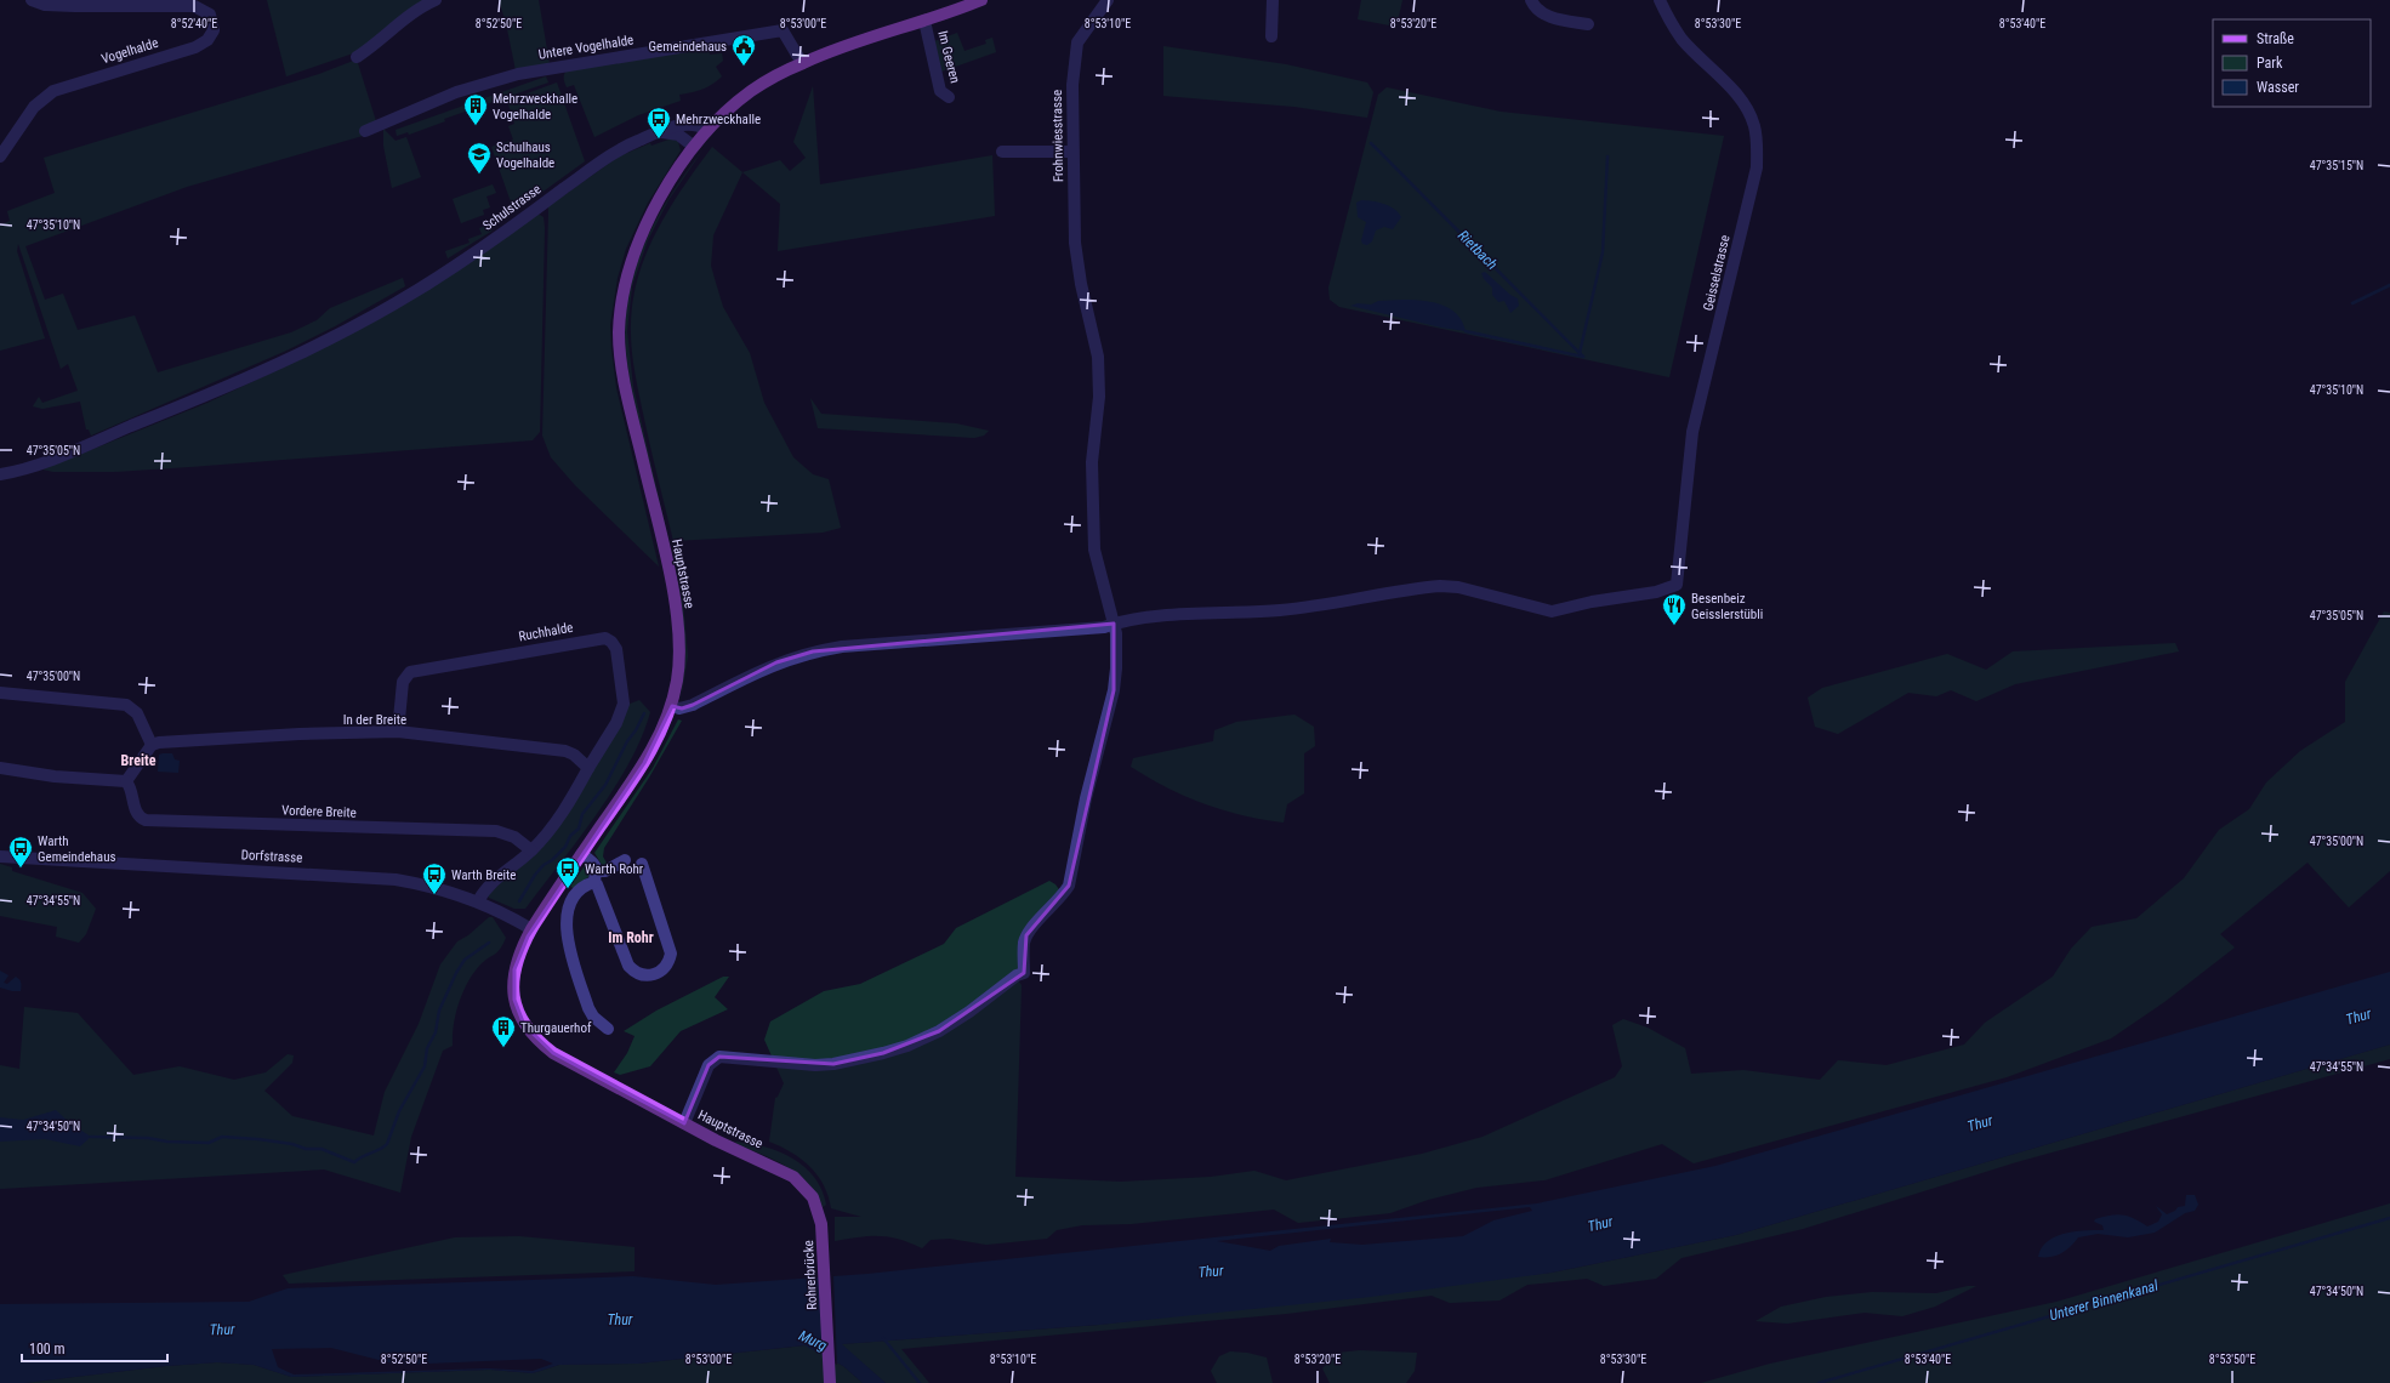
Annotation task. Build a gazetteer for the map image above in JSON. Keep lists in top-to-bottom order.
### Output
{
  "streets": {
    "main road": ["Hauptstrasse", "Rohrerbrücke"],
    "street": [
      "Untere Vogelhalde",
      "Vogelhalde",
      "Im Geeren",
      "Frohnwiesstrasse",
      "Schulstrasse",
      "Geisselstrasse",
      "Ruchhalde",
      "In der Breite",
      "Vordere Breite",
      "Dorfstrasse"
    ]
  },
  "crossings": [
    ["Untere Vogelhalde", "Hauptstrasse"],
    ["Im Geeren", "Hauptstrasse"],
    ["Frohnwiesstrasse", "Geisselstrasse"],
    ["Frohnwiesstrasse", "Hauptstrasse"],
    ["Schulstrasse", "Hauptstrasse"],
    ["Hauptstrasse", "Dorfstrasse"],
    ["Hauptstrasse", "Rohrerbrücke"],
    ["Ruchhalde", "In der Breite"]
  ],
  "districts": ["Breite", "Im Rohr"],
  "water": [
    "Rietbach",
    "Thur",
    "Unterer Binnenkanal",
    "Murg"
  ],
  "places": {
    "public building": ["Gemeindehaus"],
    "building": ["Mehrzweckhalle Vogelhalde", "Thurgauerhof"],
    "bus stop": [
      "Mehrzweckhalle",
      "Warth Gemeindehaus",
      "Warth Rohr",
      "Warth Breite"
    ],
    "school or university": ["Schulhaus Vogelhalde"],
    "restaurant": ["Besenbeiz Geisslerstübli"]
  },
  "legend": ["Straße", "Park", "Wasser"],
  "scale_bar": "100 m",
  "coordinates": [
    "8°52'40\"E",
    "8°52'50\"E",
    "8°53'00\"E",
    "8°53'10\"E",
    "8°53'20\"E",
    "8°53'30\"E",
    "8°53'40\"E",
    "47°35'15\"N",
    "47°35'10\"N",
    "47°35'05\"N",
    "47°35'00\"N",
    "47°34'55\"N",
    "47°34'50\"N",
    "8°53'50\"E"
  ]
}
